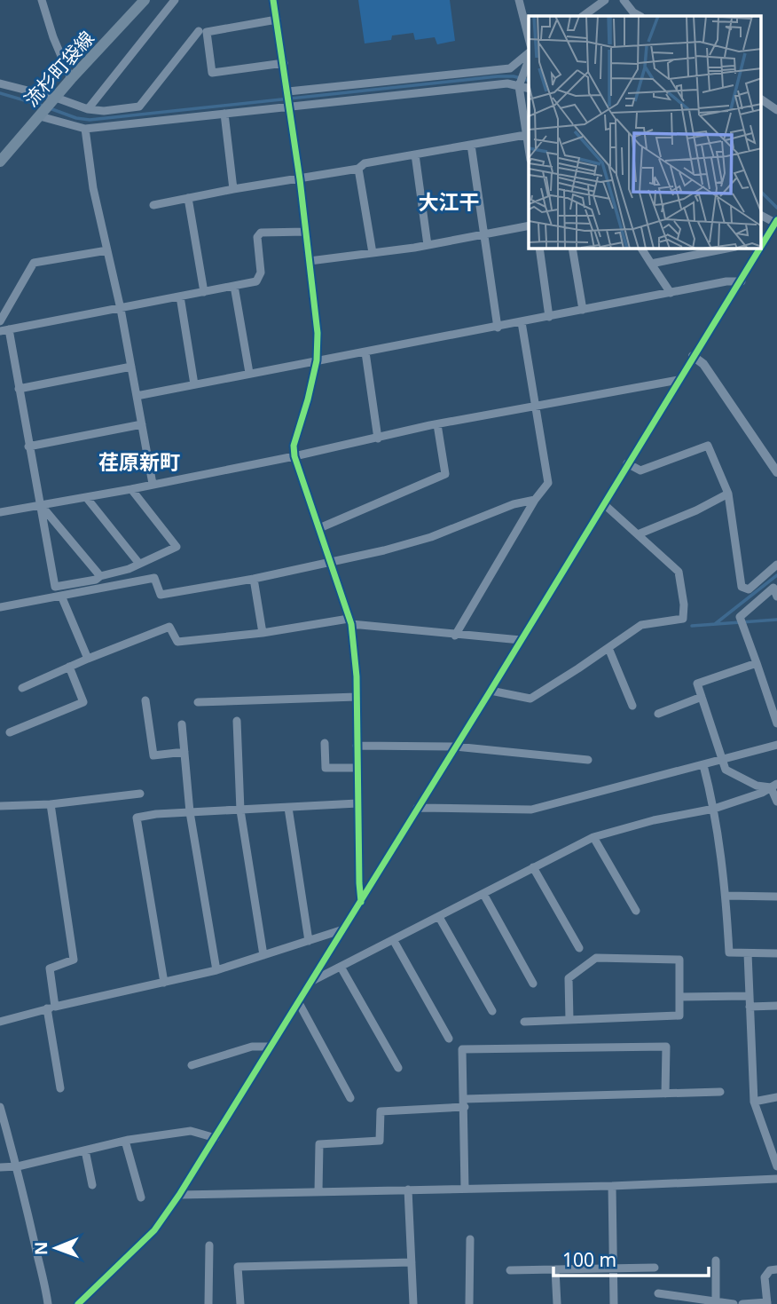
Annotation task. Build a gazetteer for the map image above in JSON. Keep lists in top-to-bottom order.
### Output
{
  "streets": {
    "main road": ["流杉町袋線"]
  },
  "districts": ["大江干", "荏原新町"],
  "scale_bar": "100 m",
  "north": "left"
}
